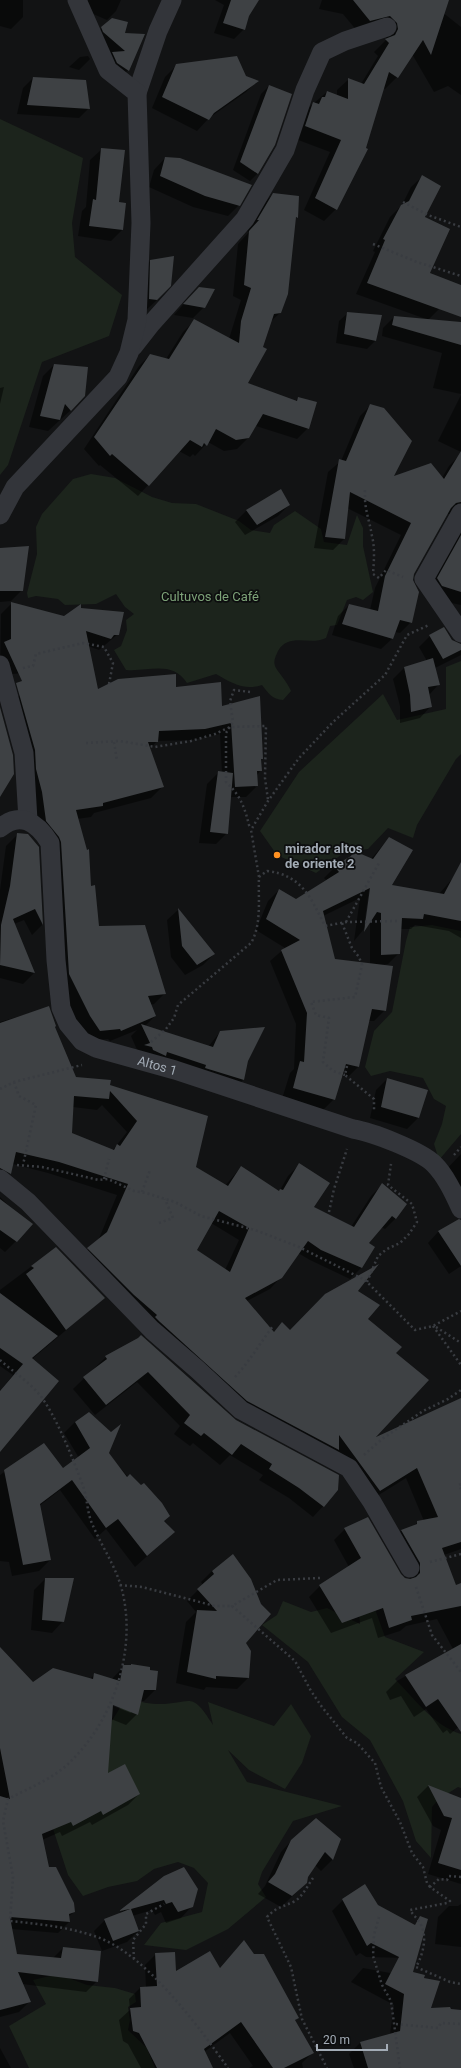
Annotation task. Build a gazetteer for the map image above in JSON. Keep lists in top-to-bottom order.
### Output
{
  "streets": {
    "street": ["Altos 1"]
  },
  "parks": ["Cultuvos de Café"],
  "places": ["mirador altos de oriente 2"],
  "scale_bar": "20 m"
}
